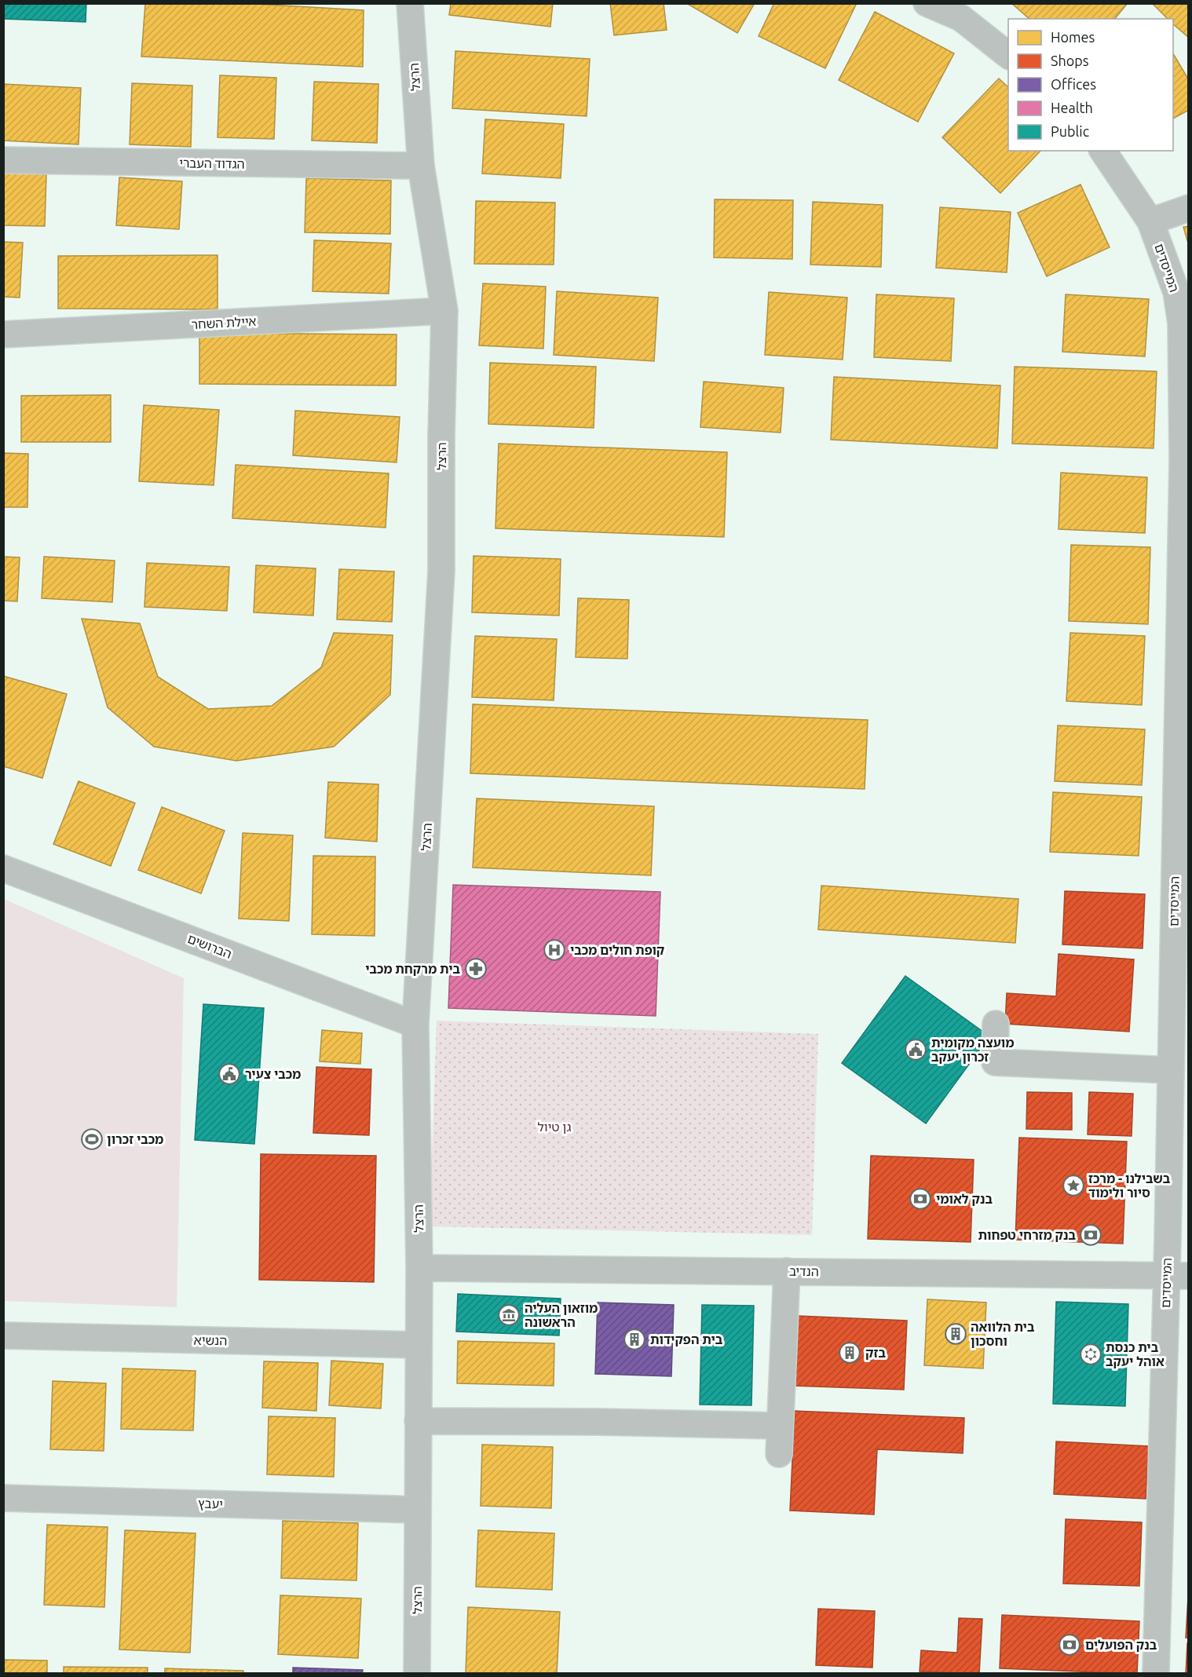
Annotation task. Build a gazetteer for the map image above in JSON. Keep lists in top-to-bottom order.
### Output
{
  "streets": {
    "street": [
      "הרצל",
      "הגדוד העברי",
      "המייסדים",
      "איילת השחר",
      "הברושים",
      "הנדיב",
      "הנשיא",
      "יעבץ"
    ]
  },
  "crossings": [
    ["הרצל", "הגדוד העברי"],
    ["הרצל", "איילת השחר"],
    ["הרצל", "הברושים"],
    ["הרצל", "הנדיב"],
    ["הרצל", "הנשיא"],
    ["הרצל", "יעבץ"],
    ["המייסדים", "הנדיב"]
  ],
  "parks": ["גן טיול"],
  "places": {
    "hospital": ["קופת חולים מכבי"],
    "pharmacy": ["בית מרקחת מכבי"],
    "public building": ["מועצה מקומית זכרון יעקב", "מכבי צעיר"],
    "sports": ["מכבי זכרון"],
    "place": ["בשבילנו - מרכז סיור ולימוד"],
    "bank": ["בנק לאומי", "בנק מזרחי טפחות", "בנק הפועלים"],
    "museum": ["מוזאון העליה הראשונה"],
    "building": ["בית הלוואה וחסכון", "בית הפקידות", "בזק"],
    "synagogue": ["בית כנסת אוהל יעקב"]
  },
  "legend": [
    "Homes",
    "Shops",
    "Offices",
    "Health",
    "Public"
  ]
}
